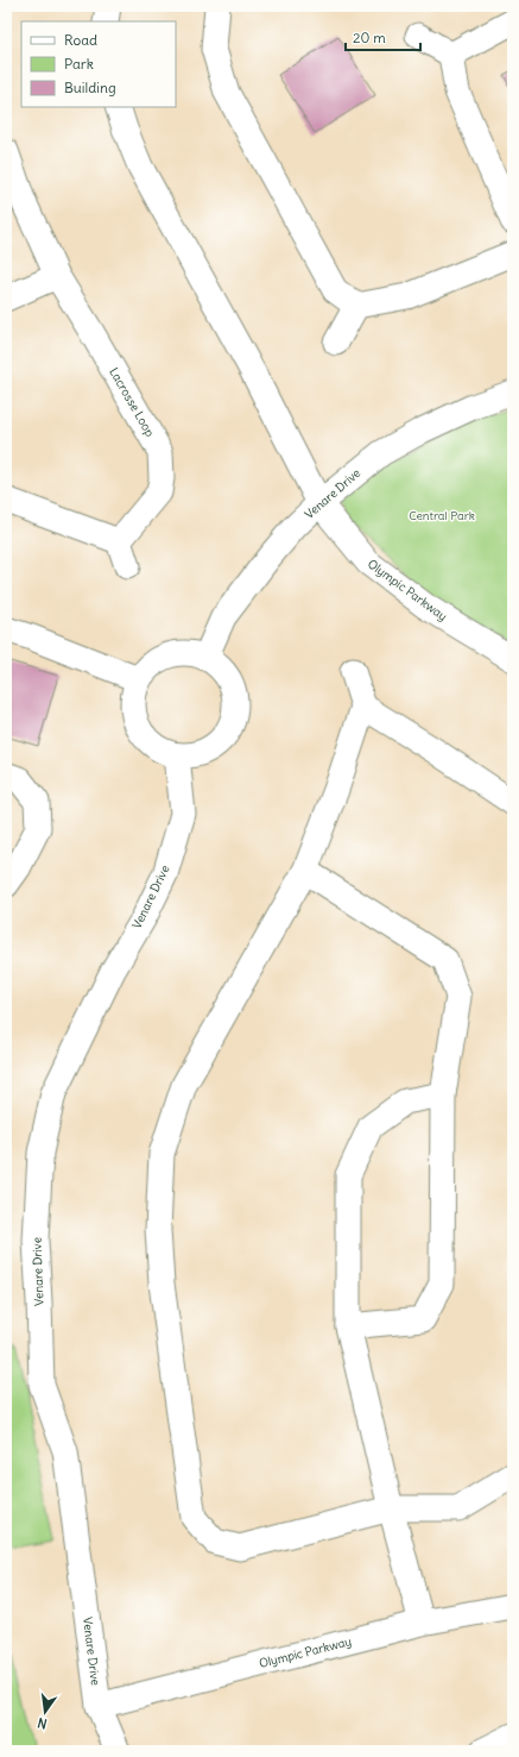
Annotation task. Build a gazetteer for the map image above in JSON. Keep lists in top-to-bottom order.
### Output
{
  "streets": {
    "street": ["Lacrosse Loop", "Venare Drive", "Olympic Parkway"]
  },
  "crossings": [
    ["Venare Drive", "Olympic Parkway"]
  ],
  "parks": ["Central Park"],
  "legend": ["Road", "Park", "Building"],
  "scale_bar": "20 m",
  "north": "bottom"
}
